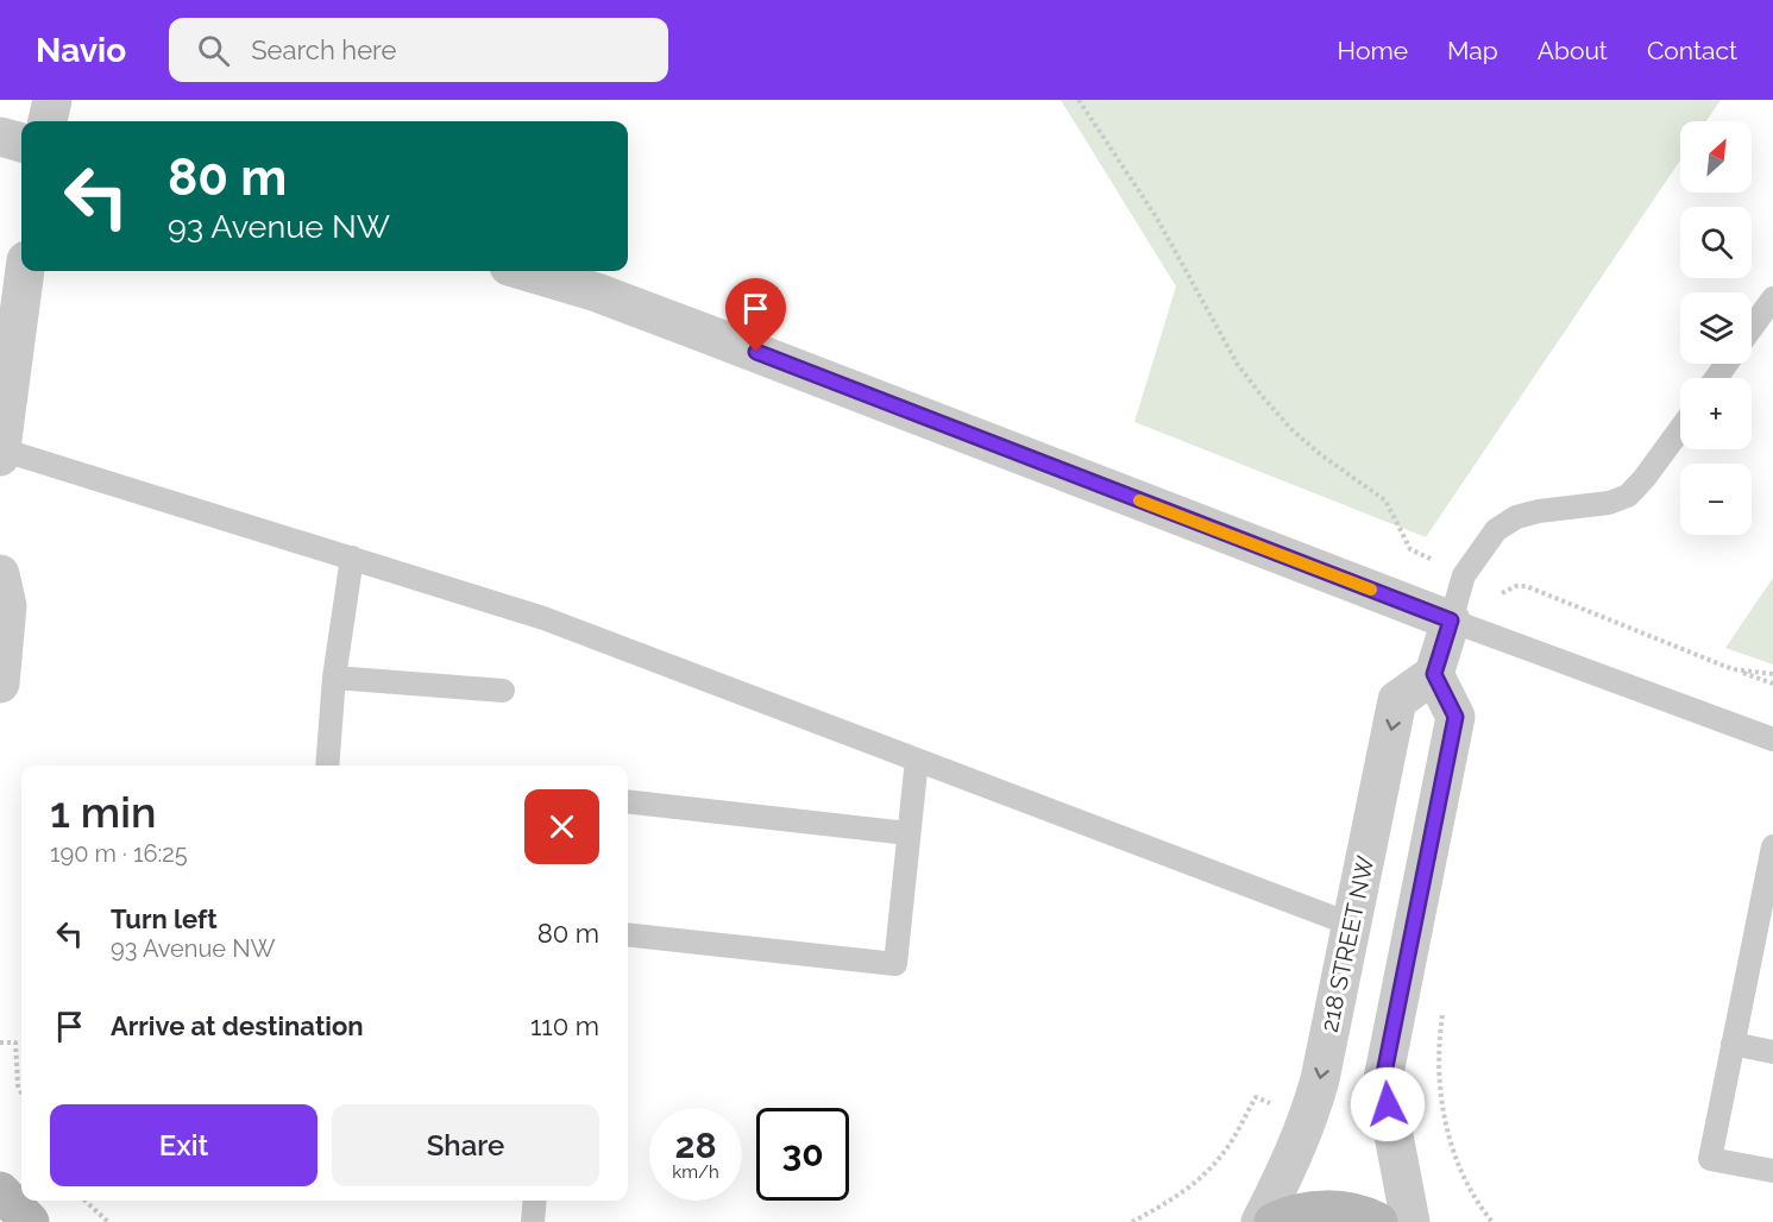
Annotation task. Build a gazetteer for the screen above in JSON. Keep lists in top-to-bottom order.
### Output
{
  "streets": {
    "street": ["218 STREET NW"]
  },
  "north": "top right",
  "page": {
    "header": "Navio",
    "search": "Search here",
    "nav": [
      "Home",
      "Map",
      "About",
      "Contact"
    ],
    "map_buttons": ["+", "−"],
    "turn": ["80 m", "93 Avenue NW"],
    "heading": ["1 min", "190 m · 16:25"],
    "list": [
      {
        "name": "Turn left",
        "note": "93 Avenue NW",
        "value": "80 m"
      },
      {
        "name": "Arrive at destination",
        "value": "110 m"
      }
    ],
    "buttons": ["Exit", "Share"],
    "speed": "28 km/h",
    "limit": "30"
  }
}
